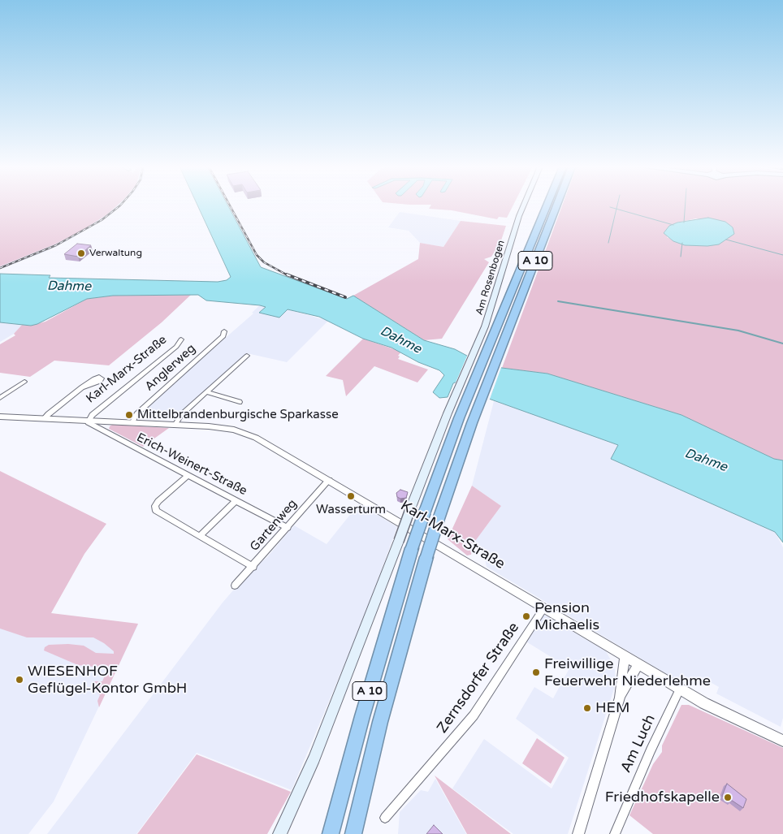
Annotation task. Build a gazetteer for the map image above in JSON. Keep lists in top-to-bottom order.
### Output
{
  "streets": {
    "highway": ["A 10"],
    "main road": ["Am Rosenbogen"],
    "street": [
      "Anglerweg",
      "Karl-Marx-Straße",
      "Erich-Weinert-Straße",
      "Gartenweg",
      "Zernsdorfer Straße",
      "Am Luch"
    ]
  },
  "crossings": [
    ["Anglerweg", "Karl-Marx-Straße"],
    ["Karl-Marx-Straße", "Erich-Weinert-Straße"],
    ["Karl-Marx-Straße", "Gartenweg"],
    ["Karl-Marx-Straße", "Zernsdorfer Straße"],
    ["Karl-Marx-Straße", "Am Luch"],
    ["Erich-Weinert-Straße", "Gartenweg"]
  ],
  "water": ["Dahme"],
  "places": [
    "Verwaltung",
    "Mittelbrandenburgische Sparkasse",
    "Wasserturm",
    "Pension Michaelis",
    "Freiwillige Feuerwehr Niederlehme",
    "WIESENHOF Geflügel-Kontor GmbH",
    "HEM",
    "Friedhofskapelle"
  ]
}
